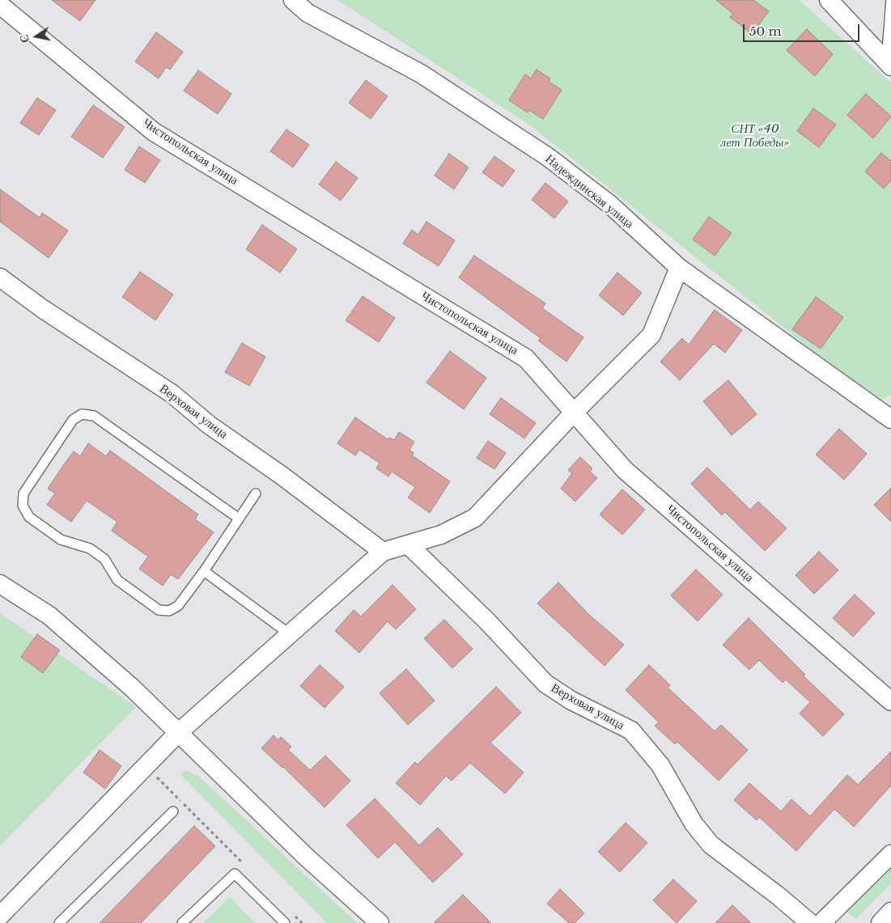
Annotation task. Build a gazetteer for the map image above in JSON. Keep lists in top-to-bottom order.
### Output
{
  "streets": {
    "street": ["Чистопольская улица", "Надеждинская улица", "Верховая улица"]
  },
  "parks": ["СНТ «40 лет Победы»"],
  "scale_bar": "50 m",
  "north": "left"
}
